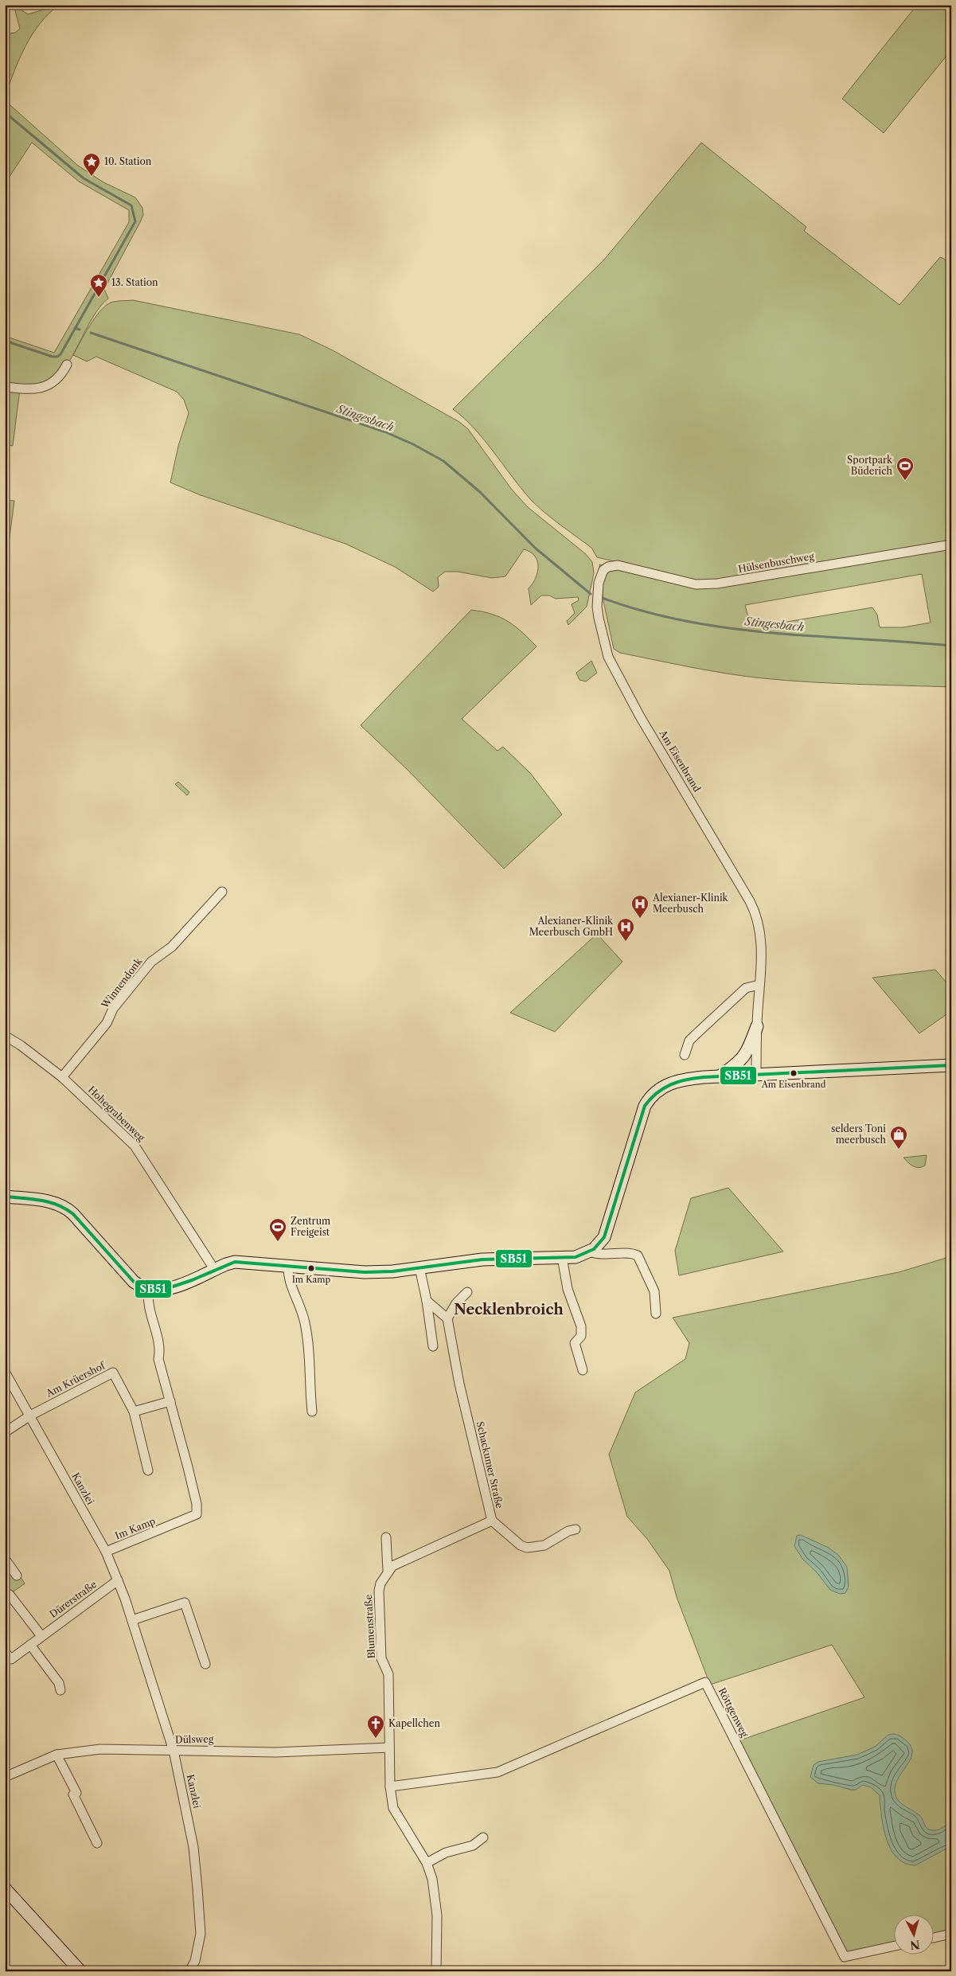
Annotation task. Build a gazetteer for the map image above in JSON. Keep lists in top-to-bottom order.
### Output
{
  "streets": {
    "street": [
      "Hülsenbuschweg",
      "Am Eisenbrand",
      "Winnendonk",
      "Hohegrabenweg",
      "Am Krüershof",
      "Schackumer Straße",
      "Kanzlei",
      "Im Kamp",
      "Dürerstraße",
      "Blumenstraße",
      "Röttgenweg",
      "Dülsweg"
    ]
  },
  "crossings": [
    ["Hülsenbuschweg", "Am Eisenbrand"],
    ["Winnendonk", "Hohegrabenweg"],
    ["Am Krüershof", "Kanzlei"],
    ["Kanzlei", "Im Kamp"],
    ["Kanzlei", "Dürerstraße"],
    ["Kanzlei", "Dülsweg"],
    ["Blumenstraße", "Röttgenweg"],
    ["Blumenstraße", "Dülsweg"]
  ],
  "districts": ["Necklenbroich"],
  "water": ["Stingesbach"],
  "places": {
    "place": ["10. Station", "13. Station"],
    "sports": ["Sportpark Büderich", "Zentrum Freigeist"],
    "hospital": ["Alexianer-Klinik Meerbusch", "Alexianer-Klinik Meerbusch GmbH"],
    "other": ["Am Eisenbrand", "Im Kamp"],
    "shop": ["selders Toni meerbusch"],
    "church": ["Kapellchen"]
  },
  "lines": ["transit line SB51"],
  "north": "bottom"
}
